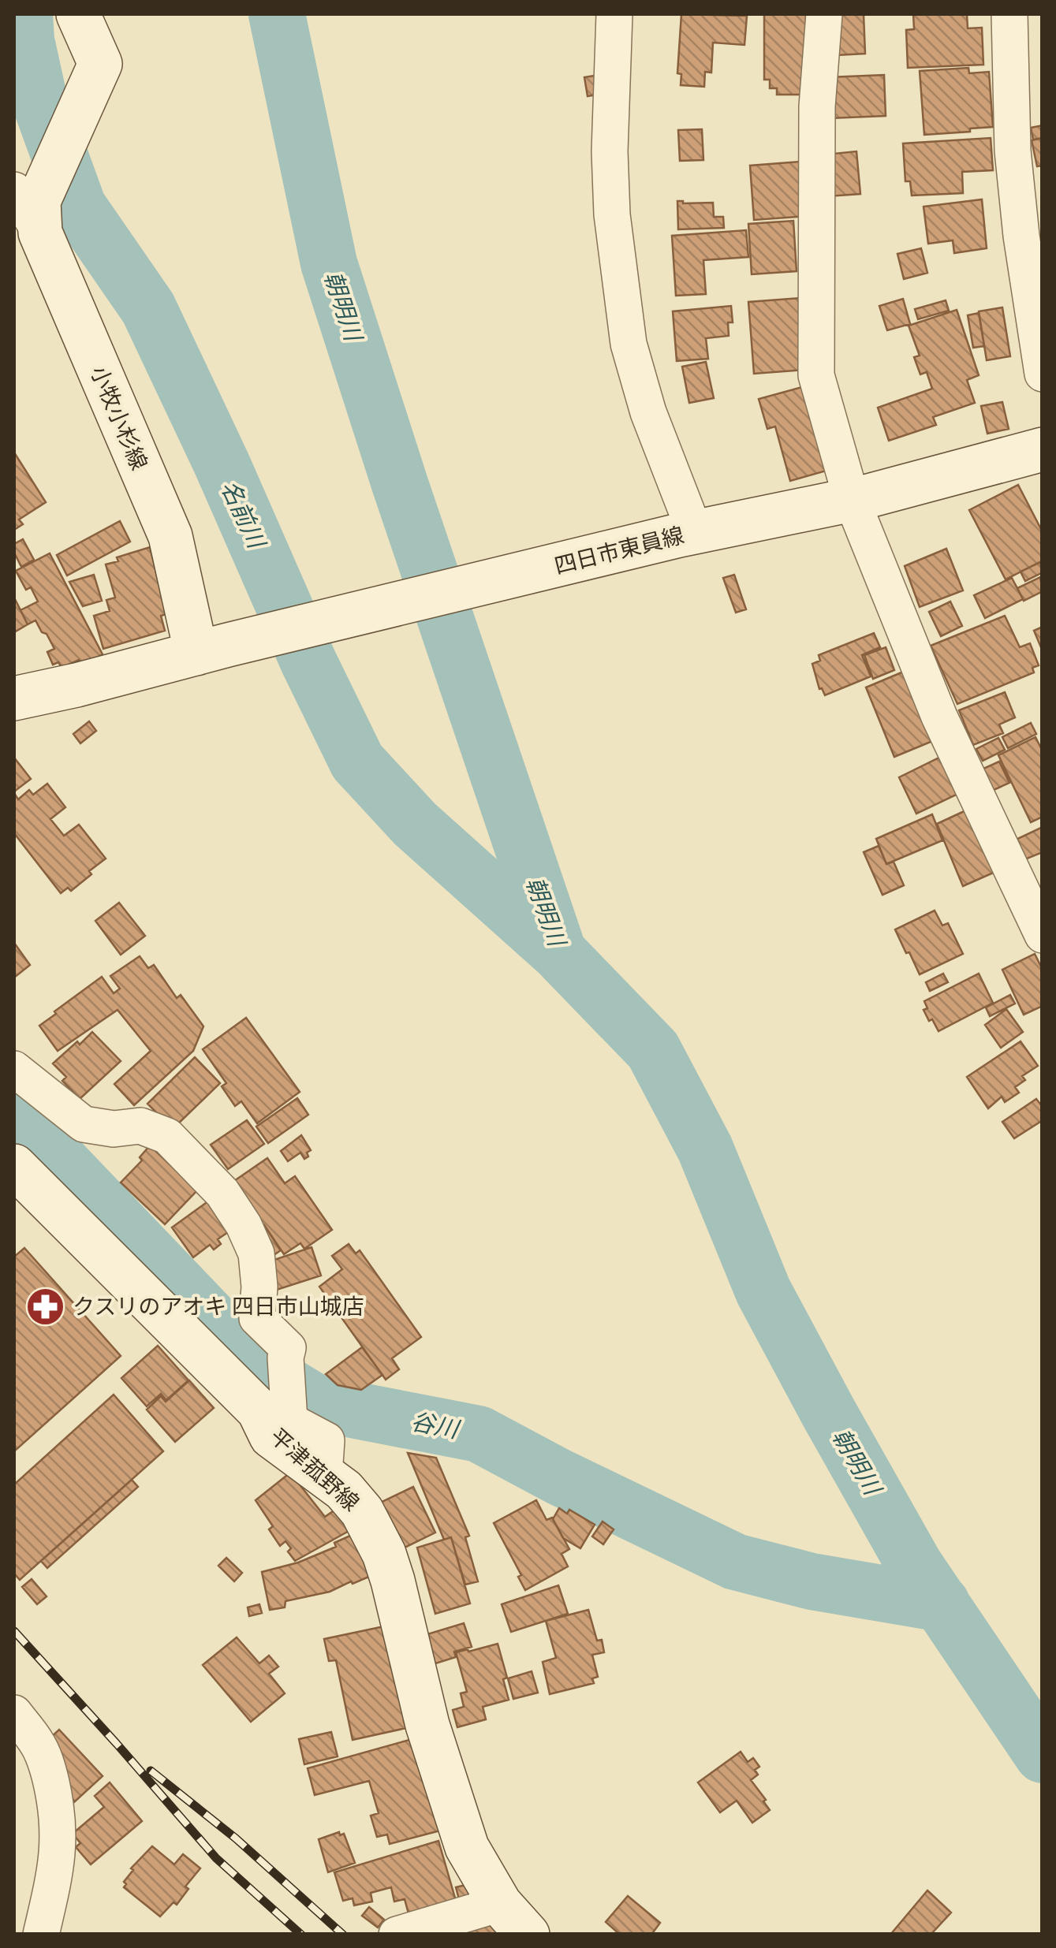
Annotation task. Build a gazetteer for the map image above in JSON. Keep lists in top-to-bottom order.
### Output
{
  "streets": {
    "main road": ["小牧小杉線", "四日市東員線", "平津菰野線"]
  },
  "crossings": [
    ["小牧小杉線", "四日市東員線"]
  ],
  "water": ["朝明川", "名前川", "谷川"],
  "places": {
    "pharmacy": ["クスリのアオキ 四日市山城店"]
  }
}
